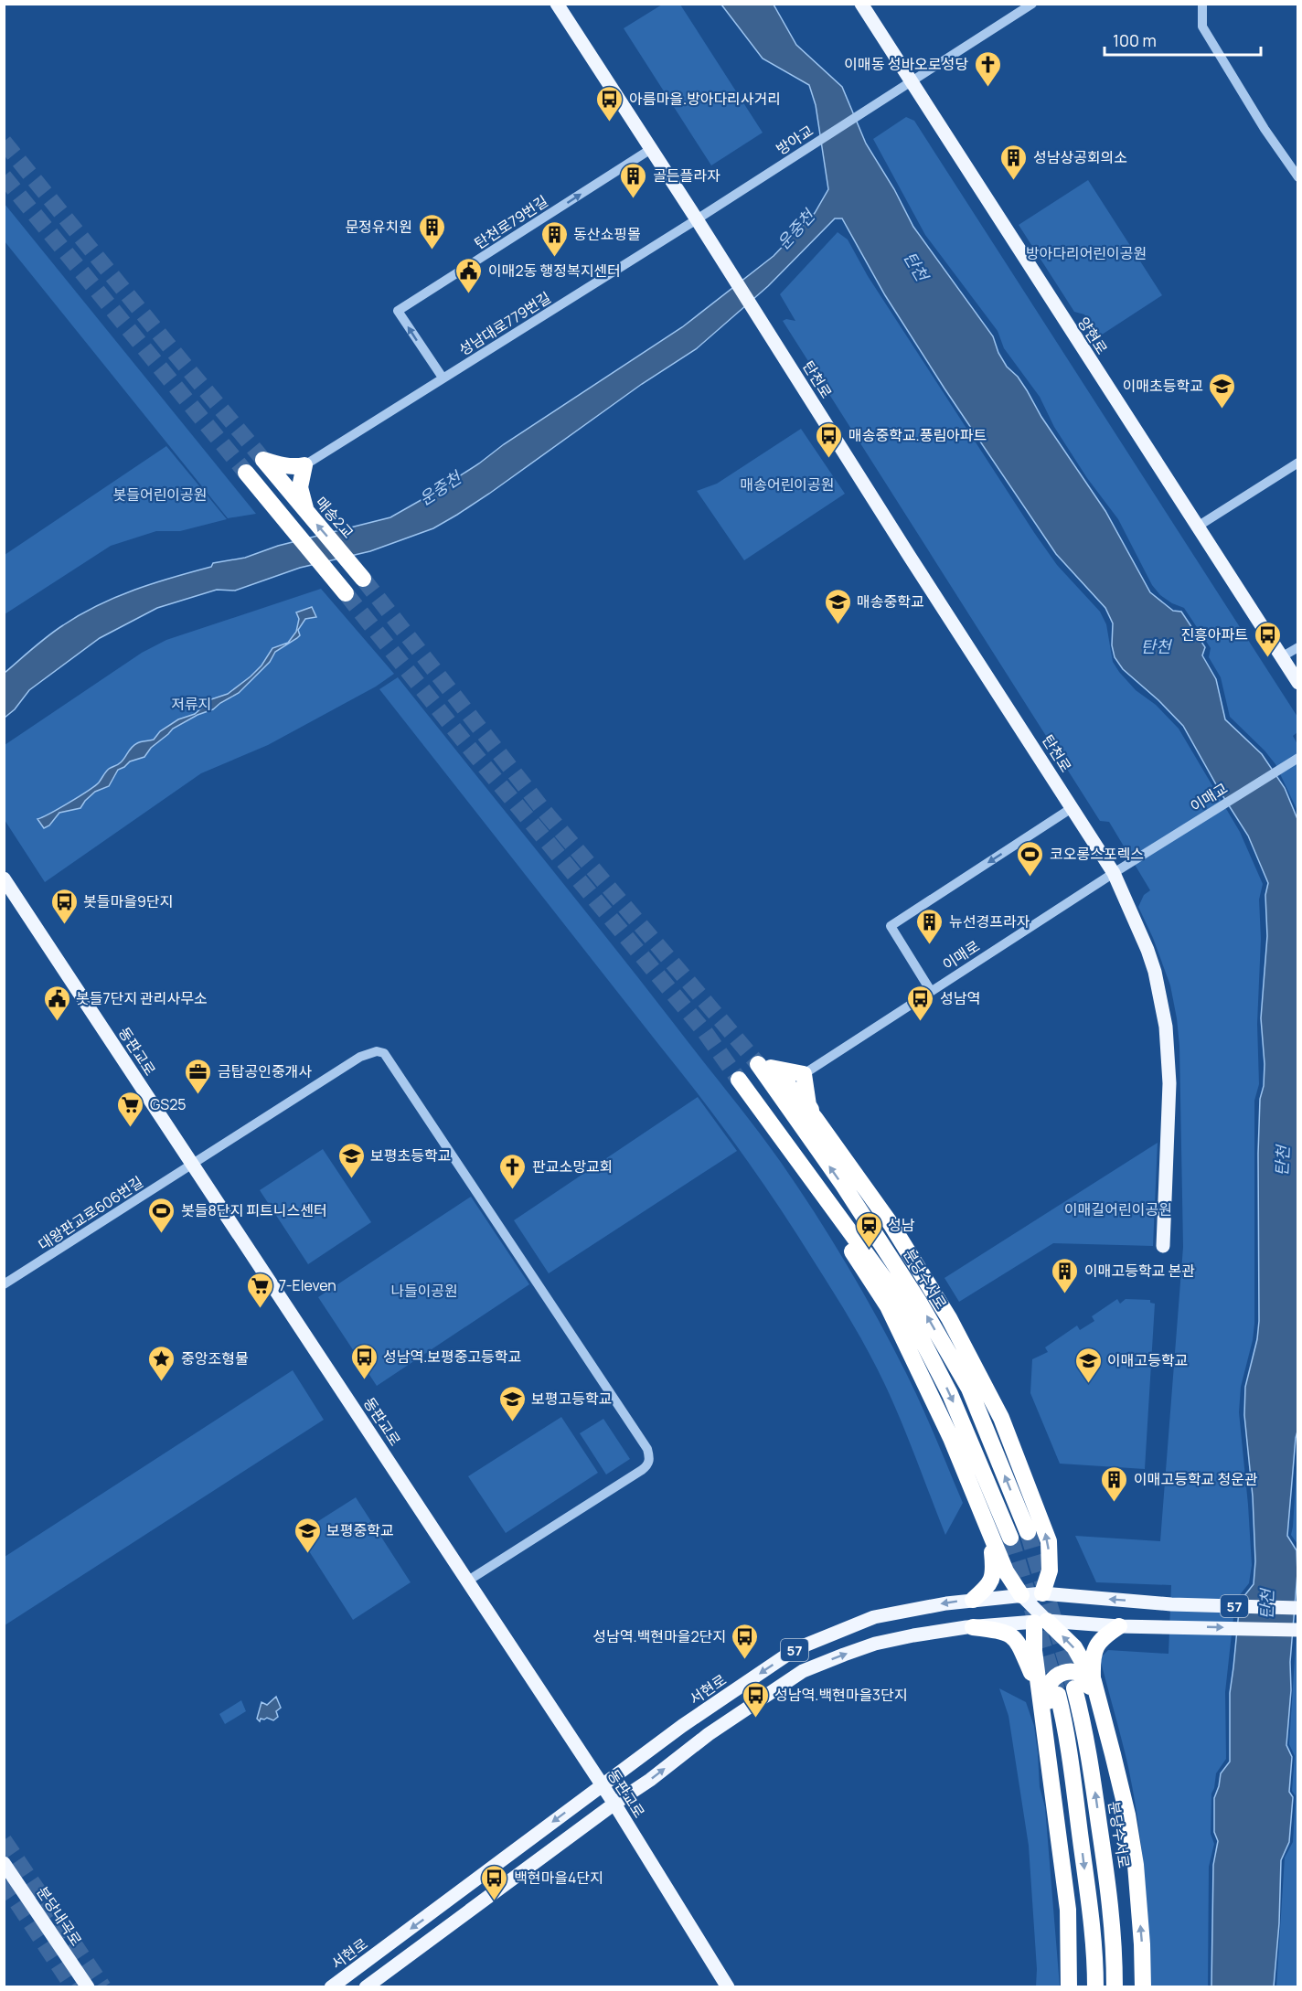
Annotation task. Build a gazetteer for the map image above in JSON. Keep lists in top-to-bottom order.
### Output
{
  "streets": {
    "highway": ["매송2교", "분당수서로"],
    "main road": [
      "양현로",
      "탄천로",
      "동판교로",
      "57",
      "서현로",
      "분당내곡로"
    ],
    "street": [
      "방아교",
      "탄천로79번길",
      "성남대로779번길",
      "이매교",
      "이매로",
      "대왕판교로606번길"
    ]
  },
  "crossings": [
    ["방아교", "성남대로779번길"],
    ["방아교", "양현로"],
    ["탄천로79번길", "성남대로779번길"],
    ["성남대로779번길", "탄천로"],
    ["탄천로", "이매로"],
    ["이매교", "이매로"],
    ["동판교로", "대왕판교로606번길"],
    ["동판교로", "57"],
    ["동판교로", "서현로"]
  ],
  "one_way": ["탄천로79번길"],
  "water": ["운중천", "탄천"],
  "parks": [
    "방아다리어린이공원",
    "매송어린이공원",
    "봇들어린이공원",
    "저류지",
    "이매길어린이공원",
    "나들이공원"
  ],
  "places": {
    "church": ["이매동 성바오로성당", "판교소망교회"],
    "bus stop": [
      "아름마을.방아다리사거리",
      "매송중학교.풍림아파트",
      "진흥아파트",
      "봇들마을9단지",
      "성남역",
      "성남역.보평중고등학교",
      "성남역.백현마을2단지",
      "성남역.백현마을3단지",
      "백현마을4단지"
    ],
    "building": [
      "성남상공회의소",
      "골든플라자",
      "문정유치원",
      "동산쇼핑몰",
      "뉴선경프라자",
      "이매고등학교 본관",
      "이매고등학교 청운관"
    ],
    "public building": ["이매2동 행정복지센터", "봇들7단지 관리사무소"],
    "school or university": [
      "이매초등학교",
      "매송중학교",
      "보평초등학교",
      "이매고등학교",
      "보평고등학교",
      "보평중학교"
    ],
    "sports": ["코오롱스포렉스", "봇들8단지 피트니스센터"],
    "office": ["금탑공인중개사"],
    "supermarket": ["GS25", "7-Eleven"],
    "station": ["성남"],
    "place": ["중앙조형물"]
  },
  "scale_bar": "100 m"
}
